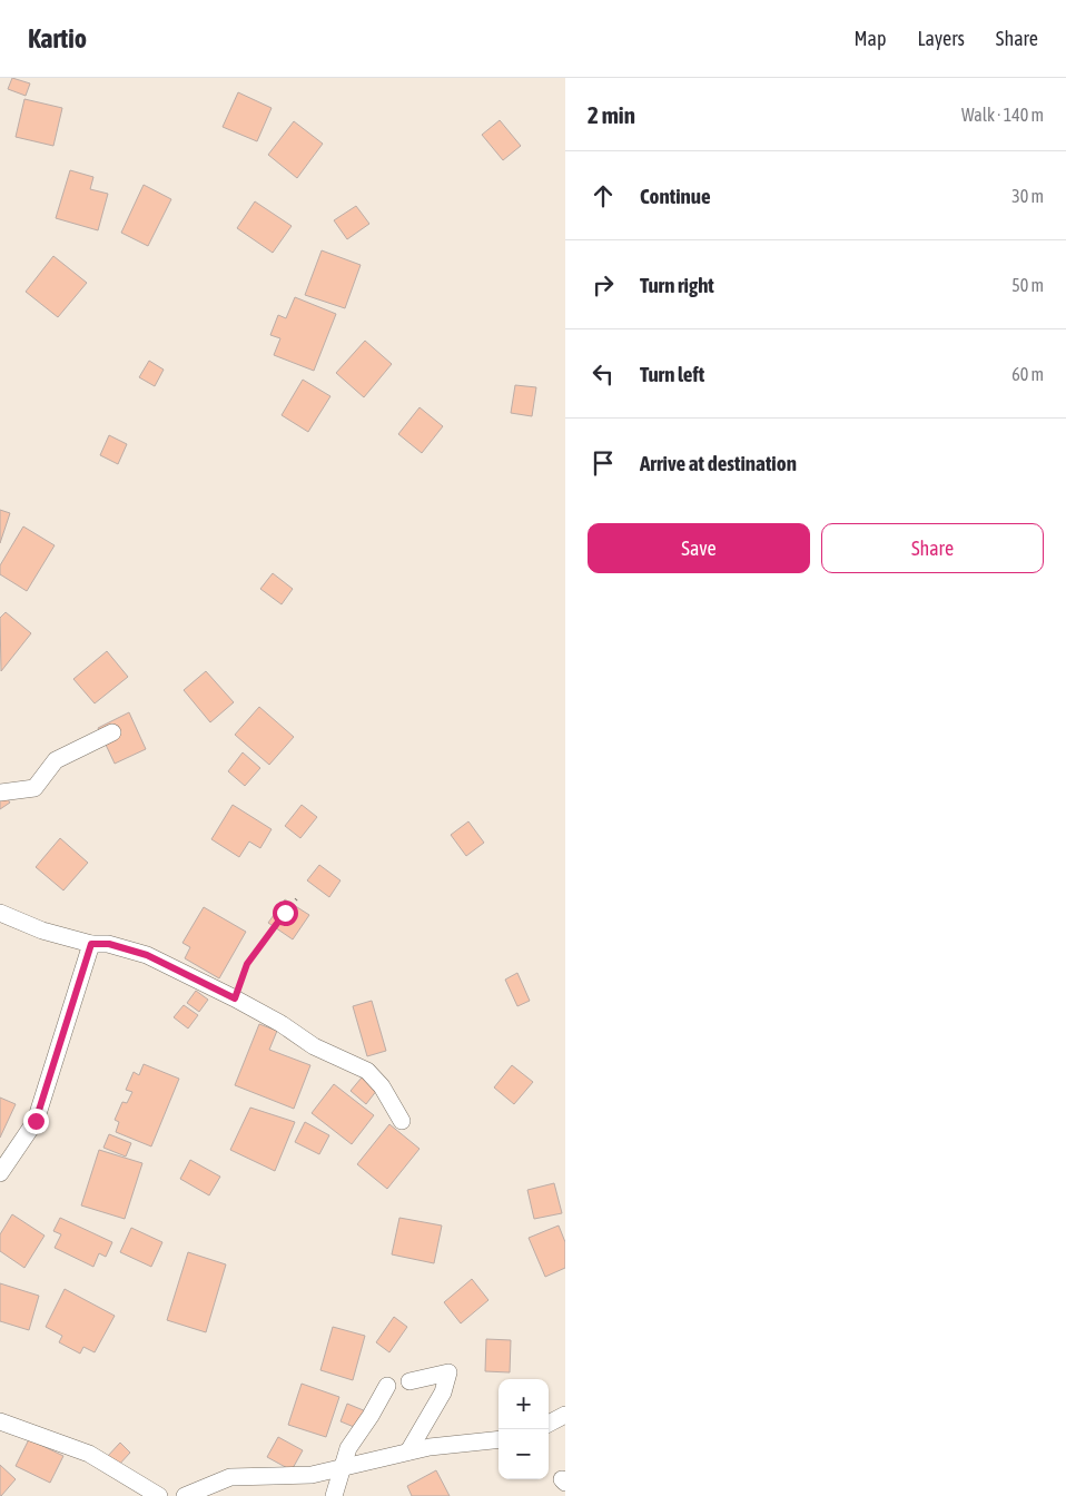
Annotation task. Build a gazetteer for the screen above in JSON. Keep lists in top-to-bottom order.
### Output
{
  "page": {
    "header": "Kartio",
    "nav": ["Map", "Layers", "Share"],
    "heading": ["2 min", "Walk · 140 m"],
    "list": [
      ["Continue", "30 m"],
      ["Turn right", "50 m"],
      ["Turn left", "60 m"],
      "Arrive at destination"
    ],
    "buttons": ["Save", "Share"],
    "map_buttons": ["+", "−"]
  }
}
